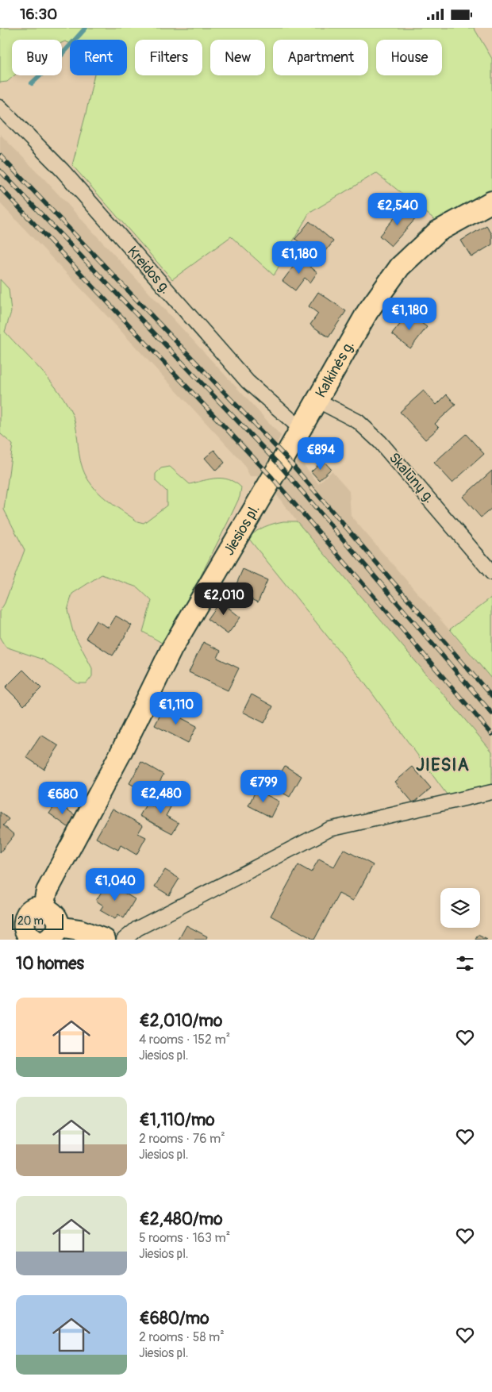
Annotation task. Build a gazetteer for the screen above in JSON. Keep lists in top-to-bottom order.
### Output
{
  "streets": {
    "main road": ["Kalkinės g.", "Jiesios pl."],
    "street": ["Kreidos g.", "Skalūnų g."]
  },
  "crossings": [
    ["Kreidos g.", "Kalkinės g."],
    ["Kreidos g.", "Jiesios pl."],
    ["Kalkinės g.", "Skalūnų g."],
    ["Kalkinės g.", "Jiesios pl."]
  ],
  "districts": ["JIESIA"],
  "scale_bar": "20 m",
  "page": {
    "status": "16:30",
    "chip": [
      "Buy",
      "Rent",
      "Filters",
      "New",
      "Apartment",
      "House"
    ],
    "price": [
      "€2,540",
      "€1,180",
      "€1,180",
      "€894",
      "€2,010",
      "€1,110",
      "€799",
      "€2,480",
      "€680",
      "€1,040"
    ],
    "scale": "20 m",
    "heading": "10 homes",
    "list": [
      {
        "name": "€2,010/mo",
        "note": "4 rooms · 152 m² · Jiesios pl."
      },
      {
        "name": "€1,110/mo",
        "note": "2 rooms · 76 m² · Jiesios pl."
      },
      {
        "name": "€2,480/mo",
        "note": "5 rooms · 163 m² · Jiesios pl."
      },
      {
        "name": "€680/mo",
        "note": "2 rooms · 58 m² · Jiesios pl."
      }
    ]
  }
}
